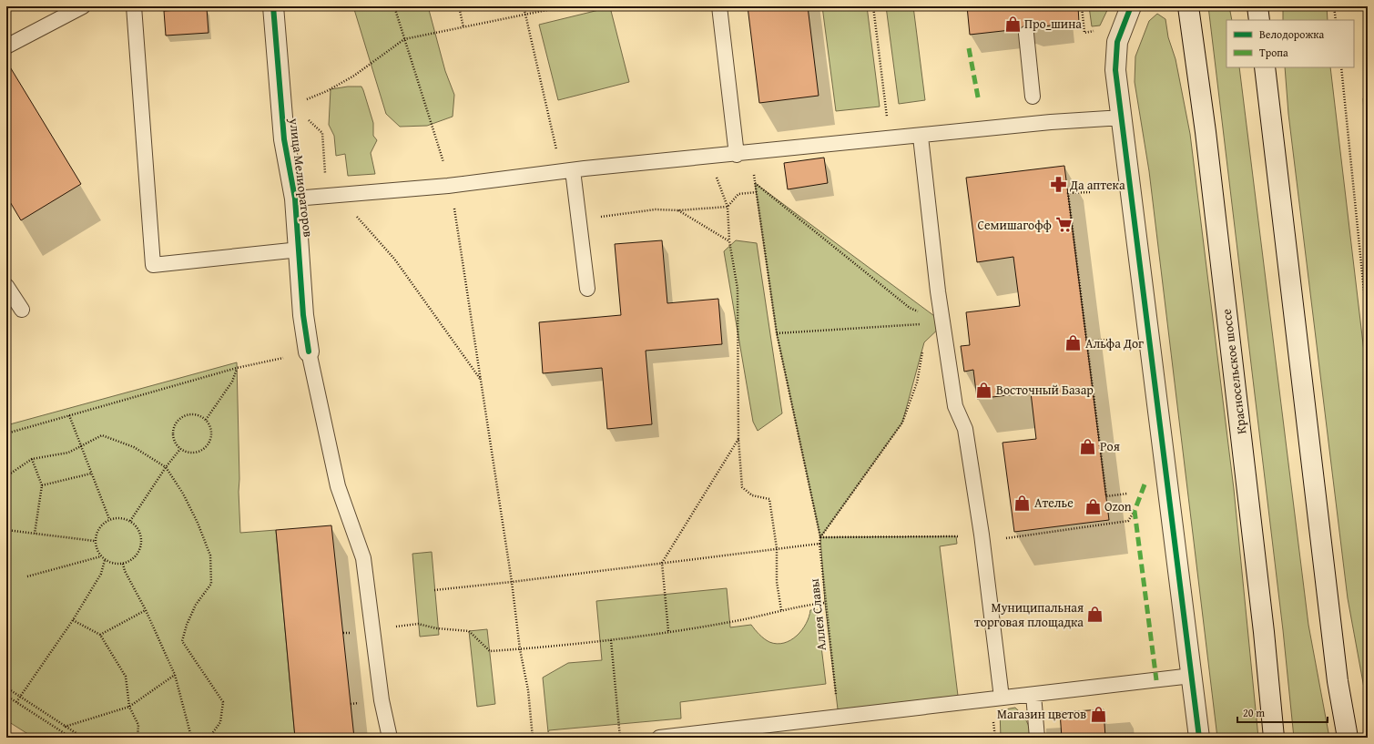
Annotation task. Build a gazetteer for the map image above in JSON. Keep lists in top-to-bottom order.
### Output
{
  "streets": {
    "main road": ["улица Мелиораторов", "Красносельское шоссе"],
    "path": ["Аллея Славы"]
  },
  "places": {
    "shop": [
      "Про_шина",
      "Альфа Дог",
      "Восточный Базар",
      "Роя",
      "Ателье",
      "Ozon",
      "Муниципальная торговая площадка",
      "Магазин цветов"
    ],
    "pharmacy": ["Да аптека"],
    "supermarket": ["Семишагофф"]
  },
  "legend": ["Велодорожка", "Тропа"],
  "scale_bar": "20 m"
}
